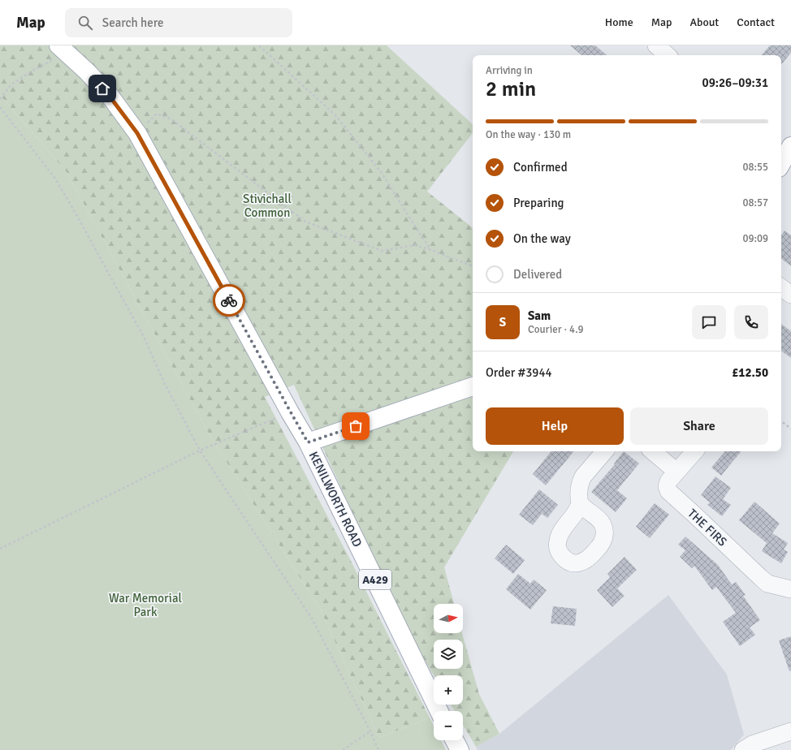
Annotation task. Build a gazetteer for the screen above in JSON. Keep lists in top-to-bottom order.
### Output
{
  "streets": {
    "main road": ["KENILWORTH ROAD", "A429"],
    "street": ["THE FIRS"]
  },
  "parks": ["Stivichall Common", "War Memorial Park"],
  "north": "right",
  "page": {
    "header": "Map",
    "search": "Search here",
    "nav": [
      "Home",
      "Map",
      "About",
      "Contact"
    ],
    "heading": ["2 min", "Arriving in", "09:26–09:31"],
    "panel": [
      "Sam",
      "Courier · 4.9",
      "Order #3944",
      "£12.50"
    ],
    "bar": "On the way · 130 m",
    "list": [
      ["Confirmed", "08:55"],
      ["Preparing", "08:57"],
      ["On the way", "09:09"],
      "Delivered"
    ],
    "round": "S",
    "buttons": ["Help", "Share"],
    "map_buttons": ["+", "−"]
  }
}
